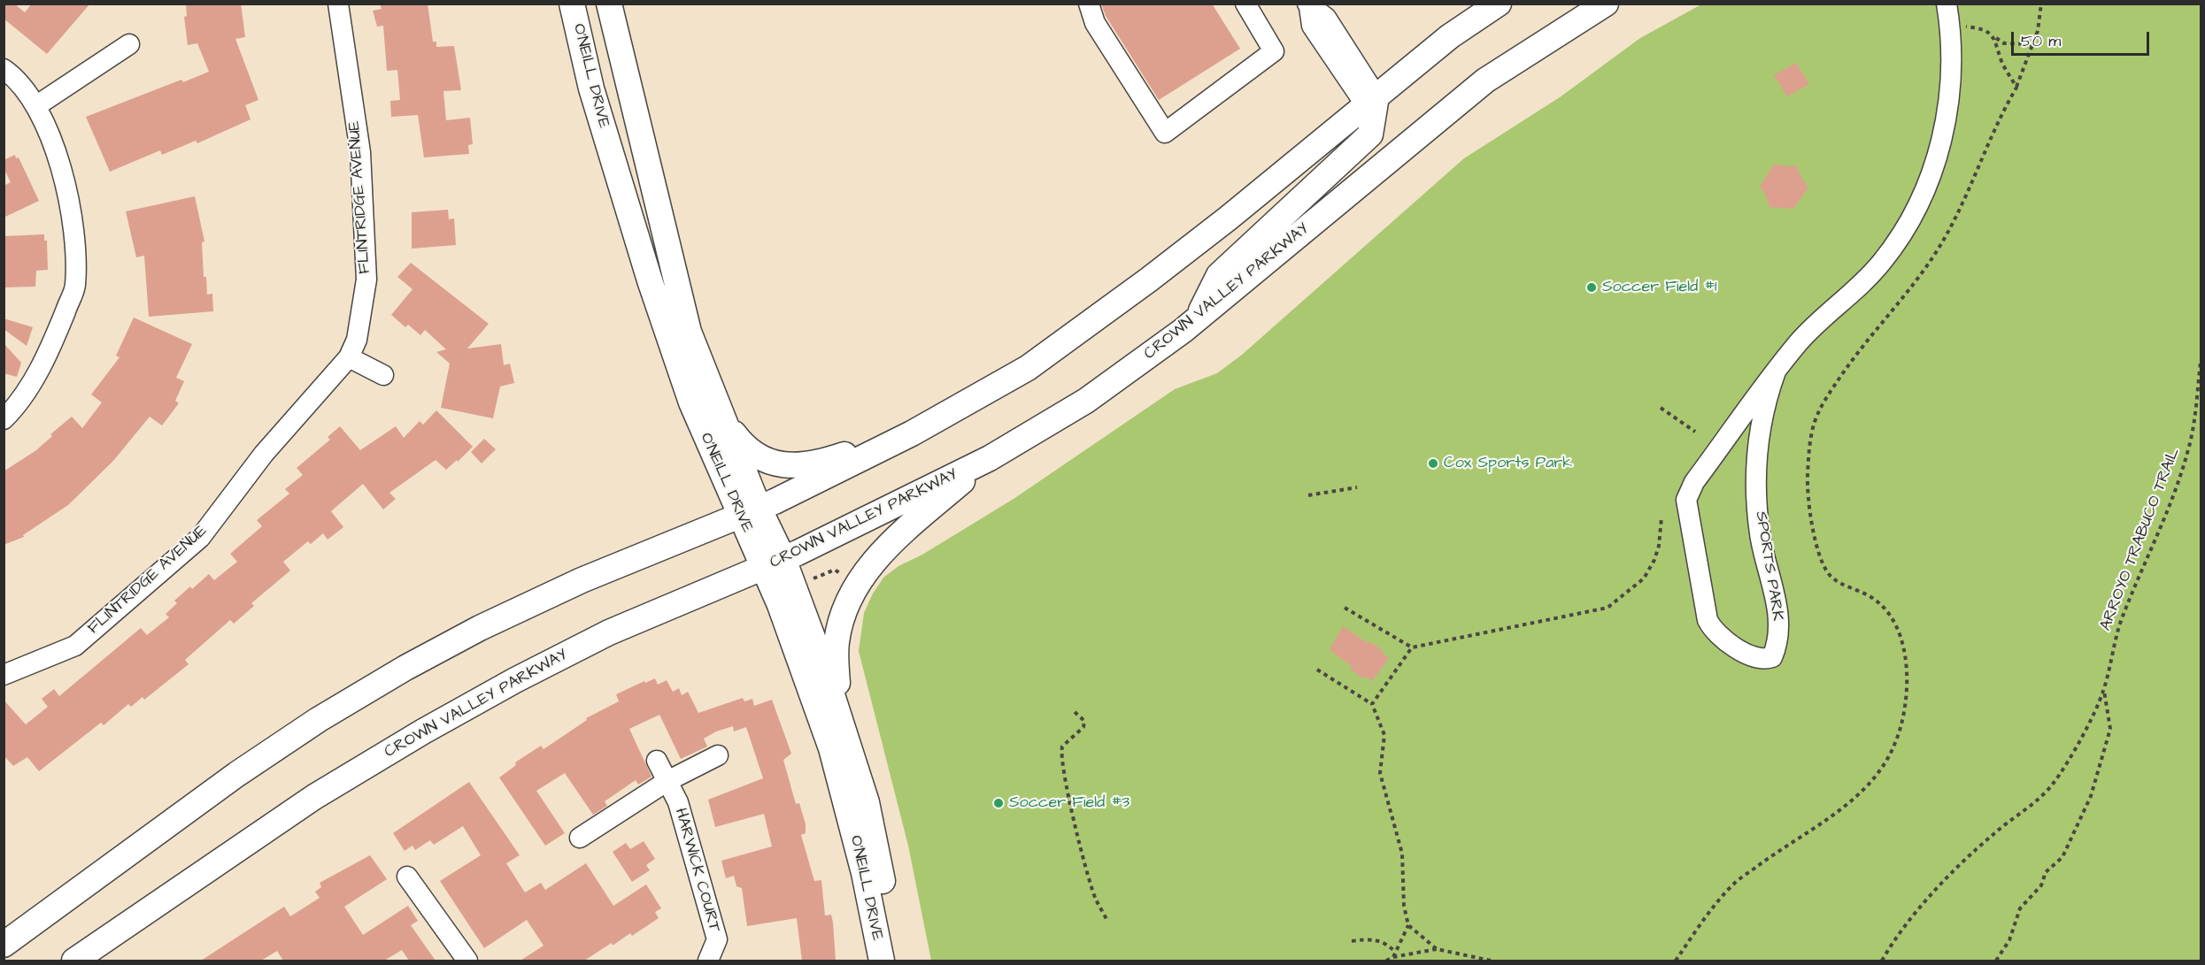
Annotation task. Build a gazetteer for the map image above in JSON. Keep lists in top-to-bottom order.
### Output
{
  "streets": {
    "main road": ["O'NEILL DRIVE", "CROWN VALLEY PARKWAY"],
    "street": ["FLINTRIDGE AVENUE", "SPORTS PARK", "HARWICK COURT"],
    "path": ["ARROYO TRABUCO TRAIL"]
  },
  "crossings": [
    ["O'NEILL DRIVE", "CROWN VALLEY PARKWAY"]
  ],
  "places": ["Soccer Field #1", "Cox Sports Park", "Soccer Field #3"],
  "scale_bar": "50 m"
}
